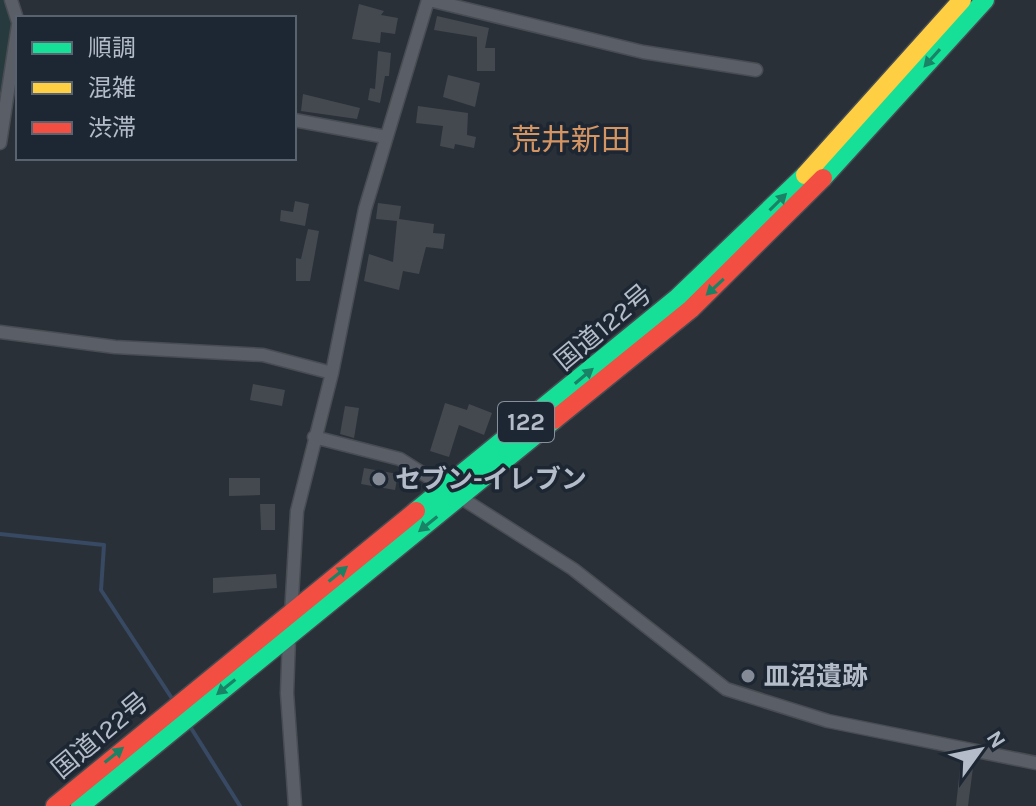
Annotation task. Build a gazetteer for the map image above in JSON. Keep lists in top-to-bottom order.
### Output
{
  "streets": {
    "highway": ["国道122号", "122"]
  },
  "districts": ["荒井新田"],
  "places": ["セブン-イレブン", "皿沼遺跡"],
  "legend": ["順調", "混雑", "渋滞"],
  "north": "top right"
}
